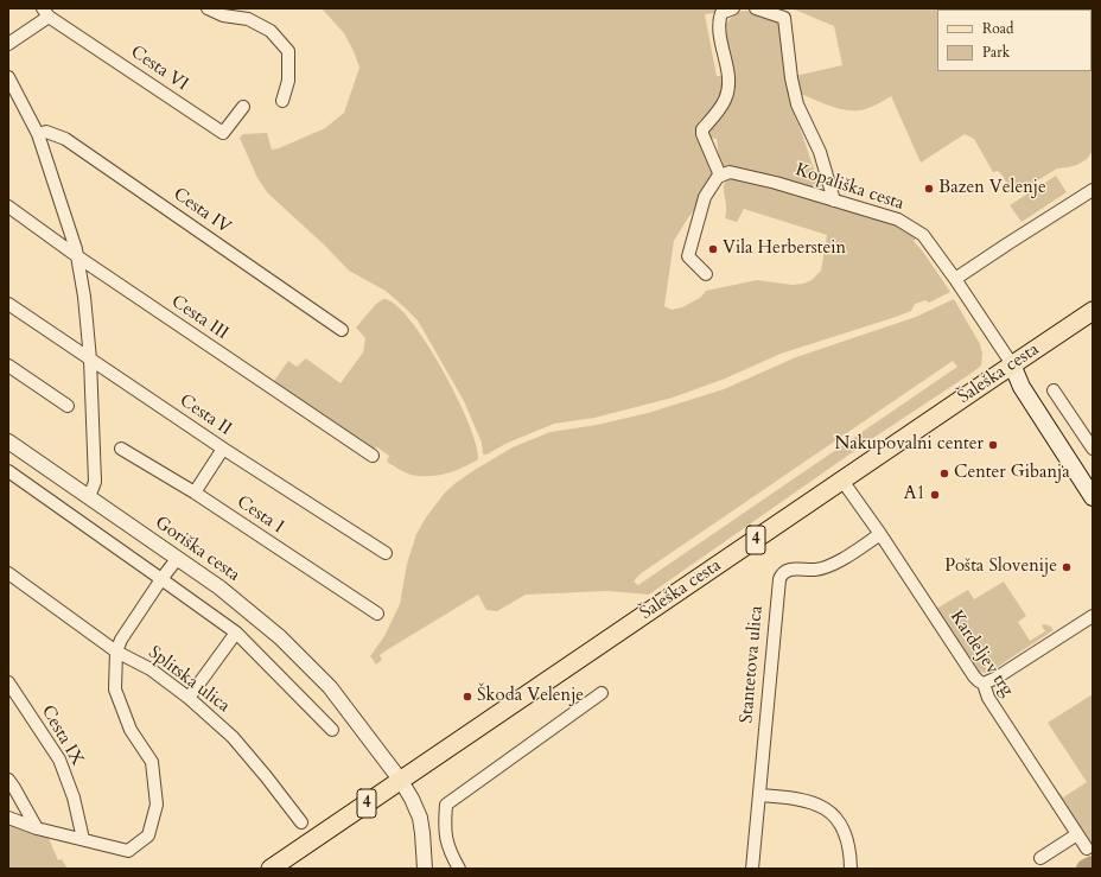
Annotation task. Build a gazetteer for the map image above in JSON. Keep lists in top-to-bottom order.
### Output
{
  "streets": {
    "main road": ["Šaleška cesta", "4"],
    "street": [
      "Cesta VI",
      "Kopališka cesta",
      "Cesta IV",
      "Cesta III",
      "Cesta II",
      "Cesta I",
      "Goriška cesta",
      "Kardeljev trg",
      "Stantetova ulica",
      "Splitska ulica",
      "Cesta IX"
    ]
  },
  "crossings": [
    ["Kopališka cesta", "Šaleška cesta"],
    ["Šaleška cesta", "Goriška cesta"],
    ["Šaleška cesta", "Kardeljev trg"],
    ["Kardeljev trg", "Stantetova ulica"]
  ],
  "places": [
    "Bazen Velenje",
    "Vila Herberstein",
    "Nakupovalni center",
    "Center Gibanja",
    "A1",
    "Pošta Slovenije",
    "Škoda Velenje"
  ],
  "legend": ["Road", "Park"]
}
